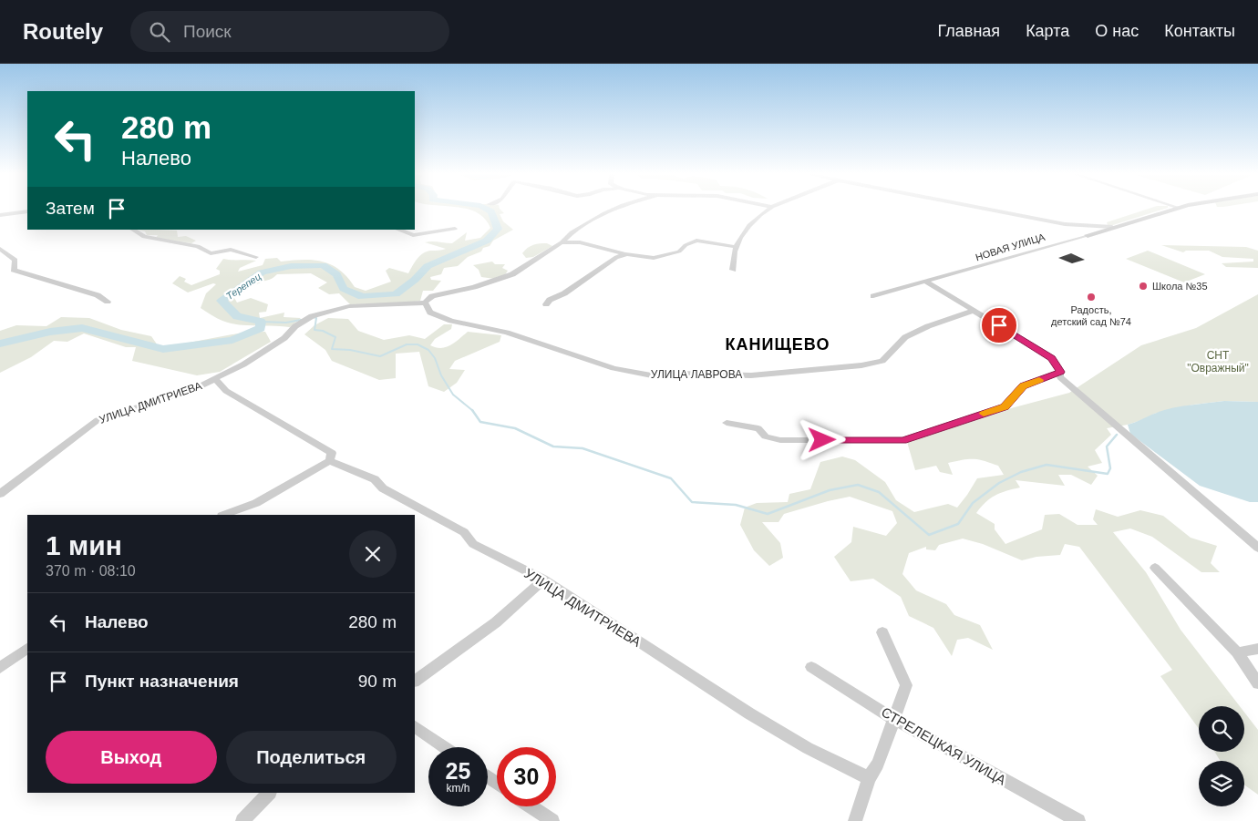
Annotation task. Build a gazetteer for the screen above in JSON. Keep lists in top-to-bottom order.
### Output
{
  "streets": {
    "street": [
      "НОВАЯ УЛИЦА",
      "УЛИЦА ЛАВРОВА",
      "УЛИЦА ДМИТРИЕВА",
      "СТРЕЛЕЦКАЯ УЛИЦА"
    ]
  },
  "crossings": [
    ["УЛИЦА ЛАВРОВА", "УЛИЦА ДМИТРИЕВА"]
  ],
  "districts": ["КАНИЩЕВО"],
  "water": ["Терепец"],
  "parks": ["СНТ \"Овражный\""],
  "places": ["Школа №35", "Радость, детский сад №74"],
  "page": {
    "header": "Routely",
    "search": "Поиск",
    "nav": [
      "Главная",
      "Карта",
      "О нас",
      "Контакты"
    ],
    "turn": ["280 m", "Налево"],
    "then": "Затем",
    "heading": ["1 мин", "370 m · 08:10"],
    "list": [
      {
        "name": "Налево",
        "value": "280 m"
      },
      {
        "name": "Пункт назначения",
        "value": "90 m"
      }
    ],
    "buttons": ["Выход", "Поделиться"],
    "speed": "25 km/h",
    "limit": "30"
  }
}
